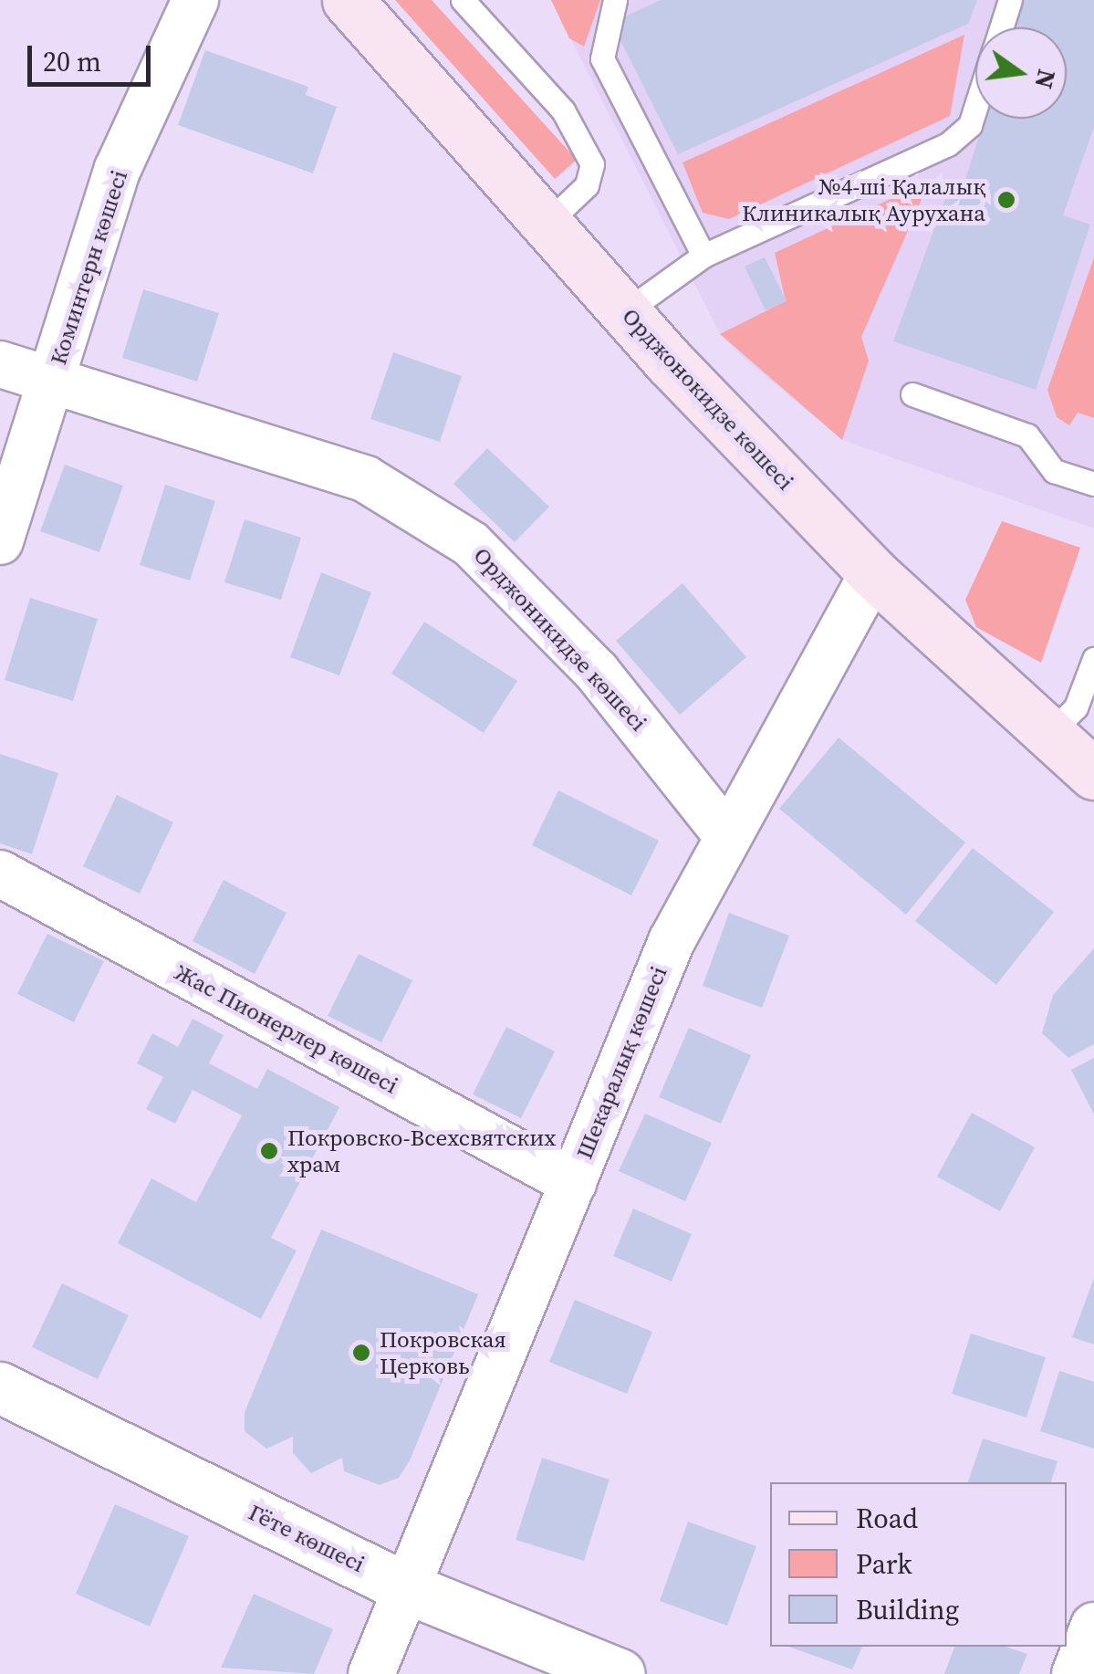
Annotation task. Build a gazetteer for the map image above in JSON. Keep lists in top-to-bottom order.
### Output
{
  "streets": {
    "main road": ["Орджонокидзе көшесі"],
    "street": [
      "Коминтерн көшесі",
      "Орджоникидзе көшесі",
      "Жас Пионерлер көшесі",
      "Шекаралық көшесі",
      "Гёте көшесі"
    ]
  },
  "crossings": [
    ["Коминтерн көшесі", "Орджоникидзе көшесі"],
    ["Орджонокидзе көшесі", "Шекаралық көшесі"],
    ["Орджоникидзе көшесі", "Шекаралық көшесі"],
    ["Жас Пионерлер көшесі", "Шекаралық көшесі"],
    ["Шекаралық көшесі", "Гёте көшесі"]
  ],
  "places": ["№4-ші Қалалық Клиникалық Аурухана", "Покровско-Всехсвятских храм", "Покровская Церковь"],
  "legend": ["Road", "Park", "Building"],
  "scale_bar": "20 m",
  "north": "right"
}
